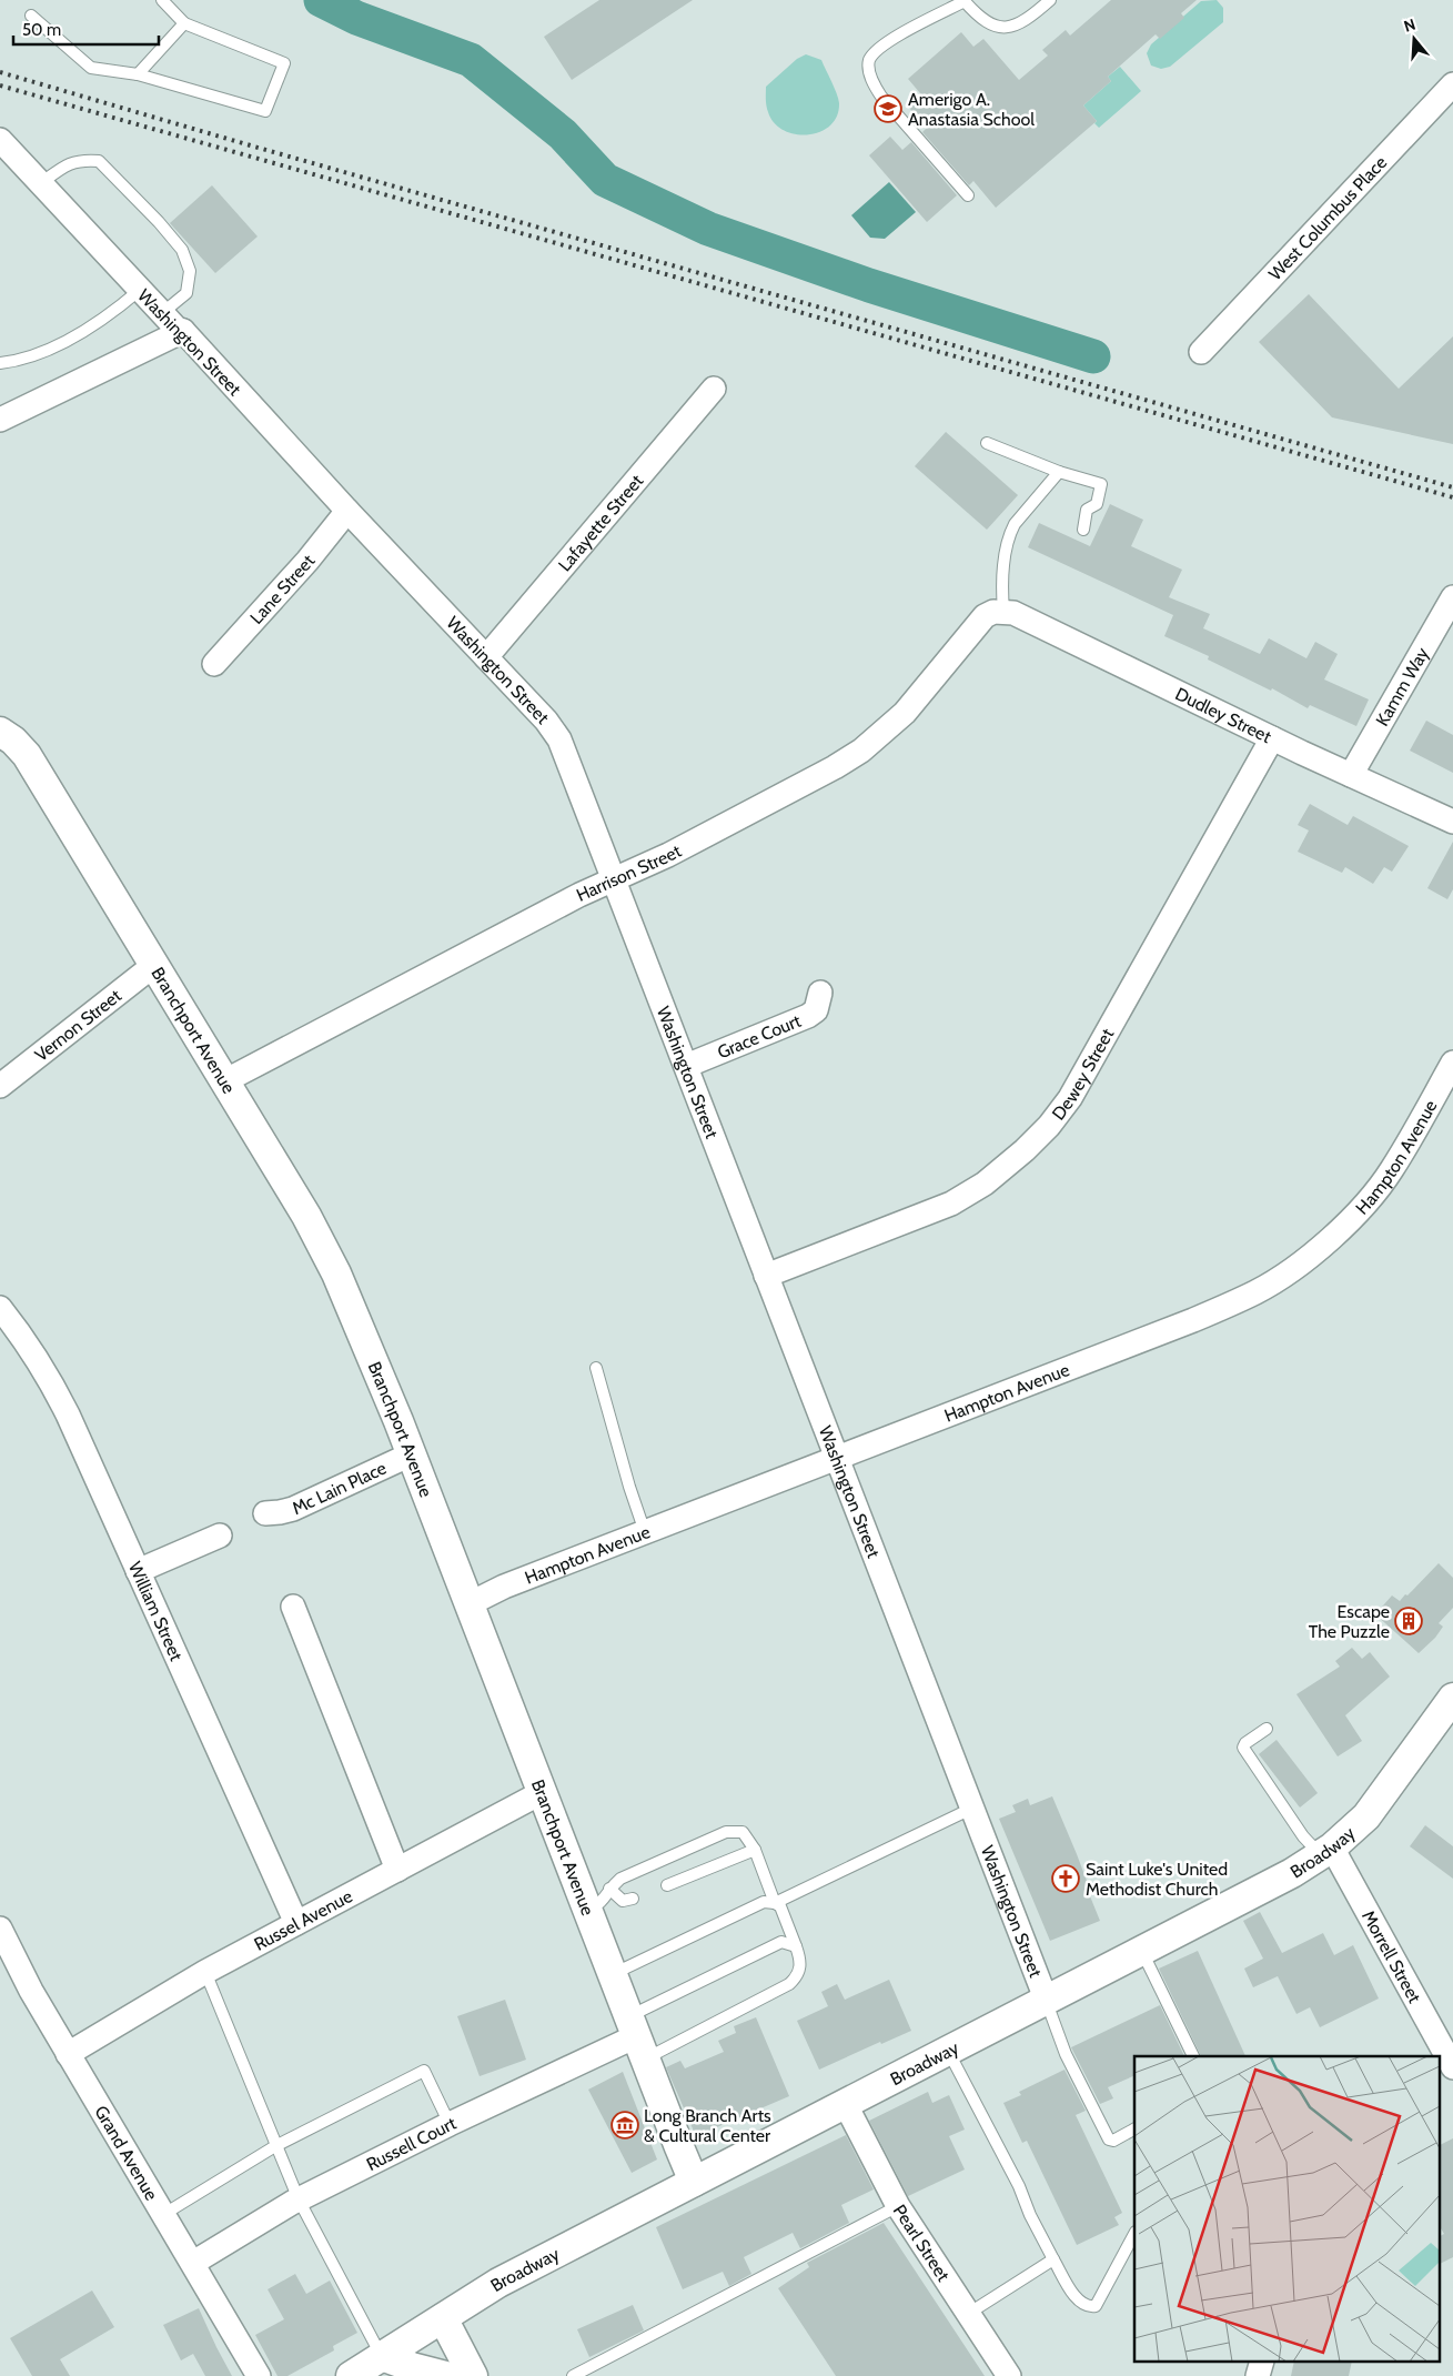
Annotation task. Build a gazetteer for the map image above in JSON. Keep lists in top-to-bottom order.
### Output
{
  "streets": {
    "street": [
      "West Columbus Place",
      "Washington Street",
      "Lafayette Street",
      "Lane Street",
      "Kamm Way",
      "Dudley Street",
      "Harrison Street",
      "Vernon Street",
      "Branchport Avenue",
      "Grace Court",
      "Dewey Street",
      "Hampton Avenue",
      "Mc Lain Place",
      "William Street",
      "Broadway",
      "Russel Avenue",
      "Morrell Street",
      "Russell Court",
      "Grand Avenue",
      "Pearl Street"
    ]
  },
  "crossings": [
    ["Washington Street", "Lafayette Street"],
    ["Washington Street", "Lane Street"],
    ["Washington Street", "Harrison Street"],
    ["Washington Street", "Grace Court"],
    ["Washington Street", "Dewey Street"],
    ["Washington Street", "Hampton Avenue"],
    ["Washington Street", "Broadway"],
    ["Kamm Way", "Dudley Street"],
    ["Dudley Street", "Harrison Street"],
    ["Dudley Street", "Dewey Street"],
    ["Harrison Street", "Branchport Avenue"],
    ["Vernon Street", "Branchport Avenue"],
    ["Branchport Avenue", "Hampton Avenue"],
    ["Branchport Avenue", "Mc Lain Place"],
    ["Branchport Avenue", "Broadway"],
    ["Branchport Avenue", "Russel Avenue"],
    ["Branchport Avenue", "Russell Court"],
    ["William Street", "Russel Avenue"],
    ["Broadway", "Morrell Street"],
    ["Broadway", "Pearl Street"],
    ["Russel Avenue", "Grand Avenue"],
    ["Russell Court", "Grand Avenue"]
  ],
  "places": {
    "school or university": ["Amerigo A. Anastasia School"],
    "building": ["Escape The Puzzle"],
    "church": ["Saint Luke's United Methodist Church"],
    "museum": ["Long Branch Arts & Cultural Center"]
  },
  "scale_bar": "50 m",
  "north": "top"
}
